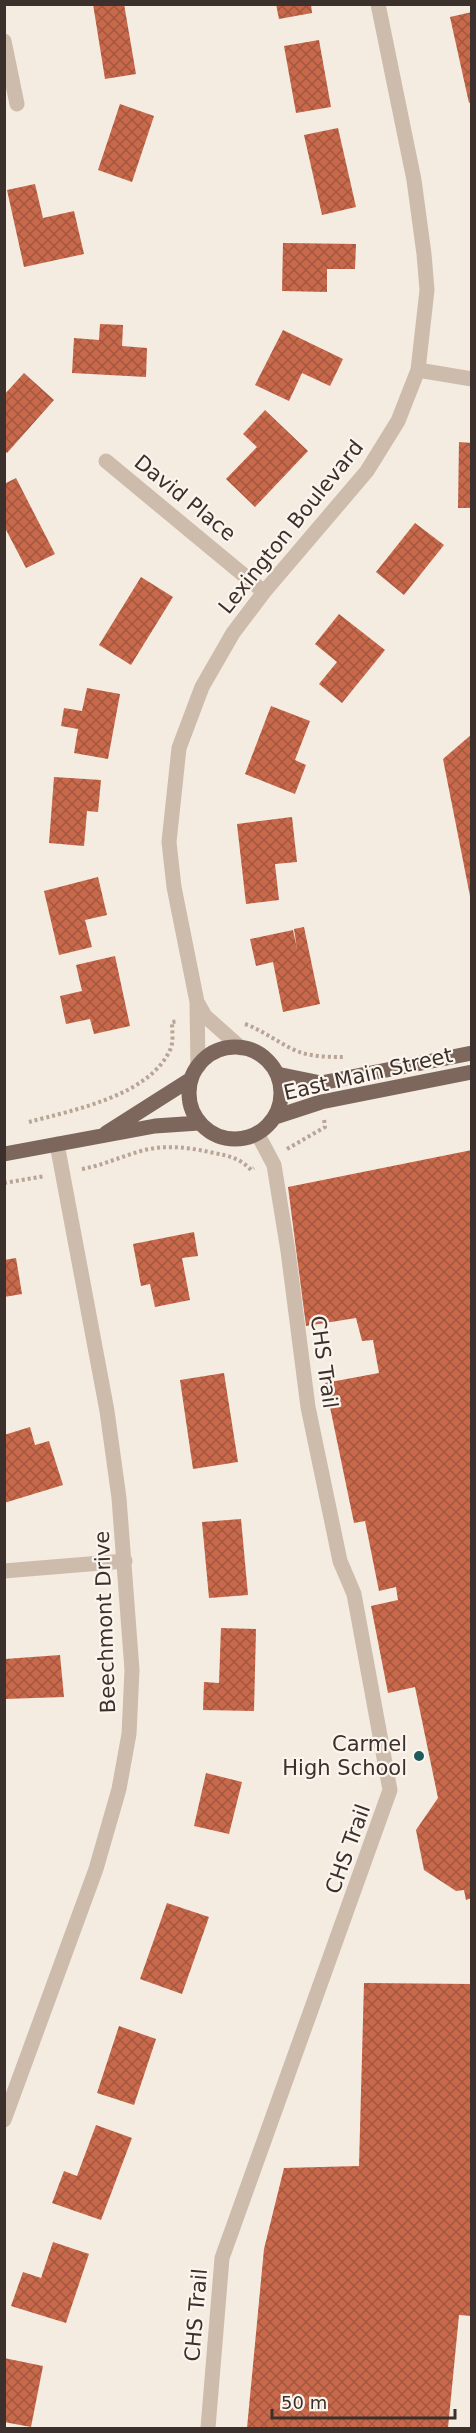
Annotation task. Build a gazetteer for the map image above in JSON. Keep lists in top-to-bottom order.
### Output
{
  "streets": {
    "main road": ["East Main Street"],
    "street": [
      "David Place",
      "Lexington Boulevard",
      "CHS Trail",
      "Beechmont Drive"
    ]
  },
  "crossings": [
    ["David Place", "Lexington Boulevard"],
    ["Lexington Boulevard", "East Main Street"],
    ["Lexington Boulevard", "CHS Trail"],
    ["East Main Street", "CHS Trail"]
  ],
  "places": ["Carmel High School"],
  "scale_bar": "50 m"
}
